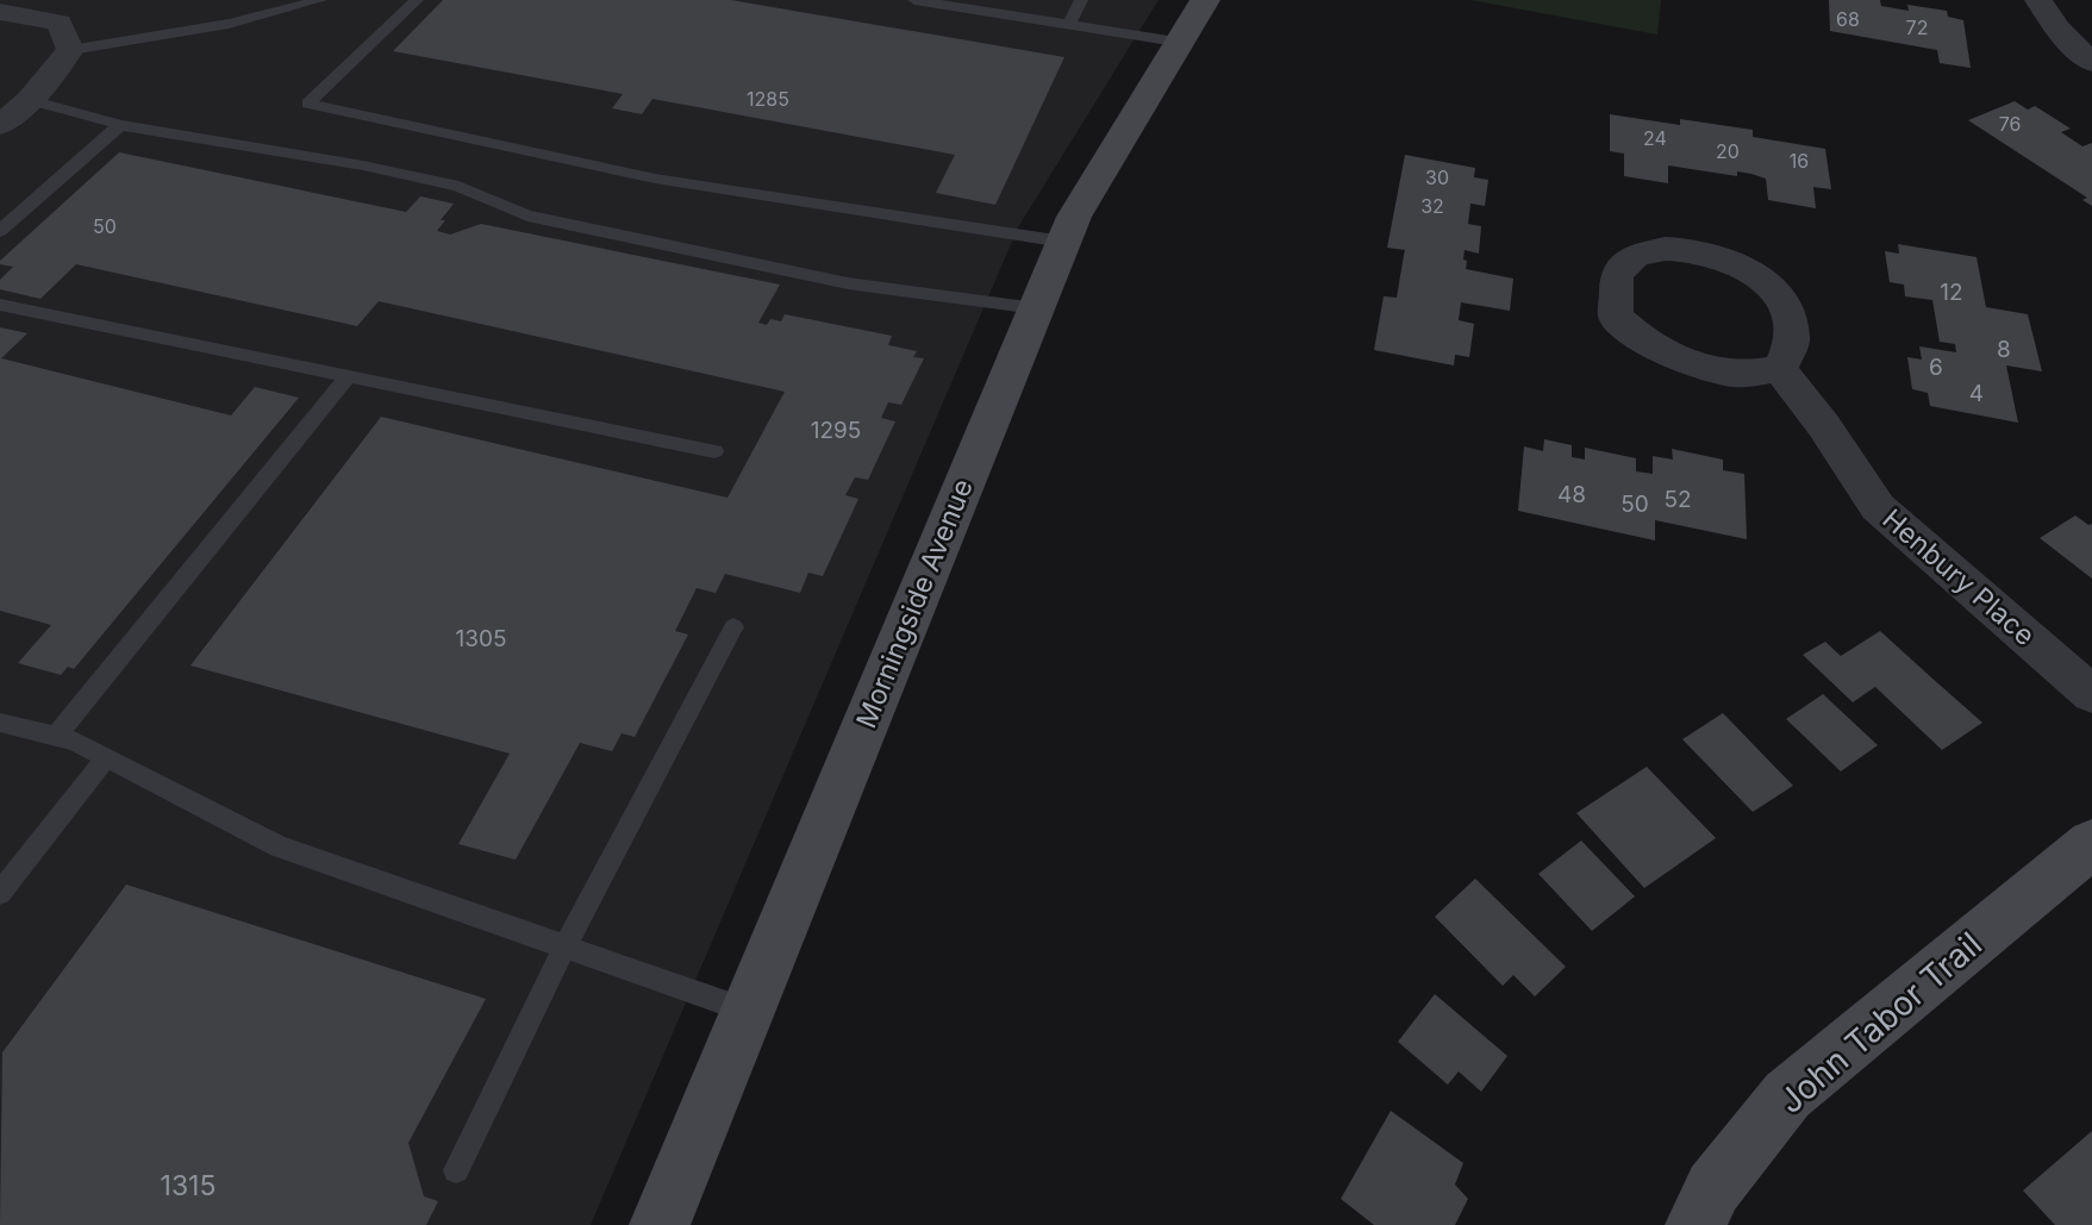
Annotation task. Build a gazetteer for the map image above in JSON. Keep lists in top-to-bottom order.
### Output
{
  "streets": {
    "main road": ["Morningside Avenue", "John Tabor Trail"],
    "street": ["Henbury Place"]
  },
  "house_numbers": [
    "68",
    "72",
    "1285",
    "76",
    "24",
    "20",
    "16",
    "30",
    "32",
    "50",
    "12",
    "8",
    "6",
    "4",
    "1295",
    "48",
    "52",
    "50",
    "1305",
    "1315"
  ]
}
